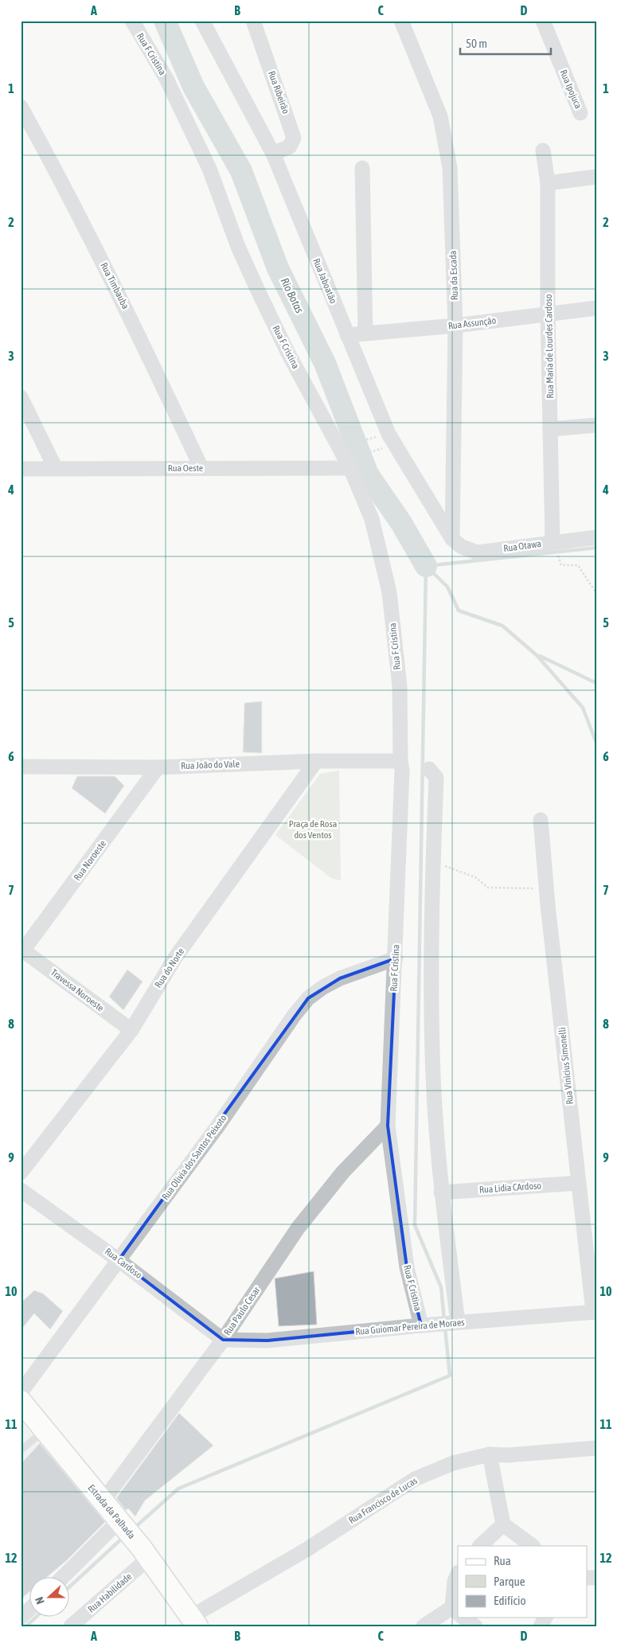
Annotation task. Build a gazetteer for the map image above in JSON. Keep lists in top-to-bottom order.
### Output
{
  "streets": {
    "main road": ["Estrada da Palhada"],
    "street": [
      "Rua F Cristina",
      "Rua Ipojuca",
      "Rua Ribeirão",
      "Rua da Escada",
      "Rua Jaboatão",
      "Rua Timbauba",
      "Rua Assunção",
      "Rua Maria de Lourdes Cardoso",
      "Rua Oeste",
      "Rua Otawa",
      "Rua João do Vale",
      "Rua Noroeste",
      "Rua do Norte",
      "Travessa Noroeste",
      "Rua Vinícius Simonelli",
      "Rua Olivia dos Santos Peixoto",
      "Rua Lidia CArdoso",
      "Rua Cardoso",
      "Rua Paulo Cesar",
      "Rua Guiomar Pereira de Moraes",
      "Rua Francisco de Lucas",
      "Rua Habilidade"
    ]
  },
  "crossings": [
    ["Rua F Cristina", "Rua Oeste"],
    ["Rua F Cristina", "Rua João do Vale"],
    ["Rua F Cristina", "Rua Olivia dos Santos Peixoto"],
    ["Rua F Cristina", "Rua Paulo Cesar"],
    ["Rua F Cristina", "Rua Guiomar Pereira de Moraes"],
    ["Rua Ribeirão", "Rua Jaboatão"],
    ["Rua da Escada", "Rua Jaboatão"],
    ["Rua da Escada", "Rua Assunção"],
    ["Rua da Escada", "Rua Otawa"],
    ["Rua Jaboatão", "Rua Assunção"],
    ["Rua Jaboatão", "Rua Otawa"],
    ["Rua Timbauba", "Rua Oeste"],
    ["Rua Assunção", "Rua Maria de Lourdes Cardoso"],
    ["Rua Maria de Lourdes Cardoso", "Rua Otawa"],
    ["Rua João do Vale", "Rua Noroeste"],
    ["Rua João do Vale", "Rua do Norte"],
    ["Rua Noroeste", "Travessa Noroeste"],
    ["Rua do Norte", "Travessa Noroeste"],
    ["Rua Vinícius Simonelli", "Rua Lidia CArdoso"],
    ["Rua Vinícius Simonelli", "Rua Guiomar Pereira de Moraes"],
    ["Rua Olivia dos Santos Peixoto", "Rua Cardoso"],
    ["Rua Cardoso", "Rua Paulo Cesar"],
    ["Rua Cardoso", "Rua Guiomar Pereira de Moraes"],
    ["Rua Paulo Cesar", "Rua Guiomar Pereira de Moraes"],
    ["Rua Paulo Cesar", "Estrada da Palhada"],
    ["Rua Francisco de Lucas", "Estrada da Palhada"],
    ["Estrada da Palhada", "Rua Habilidade"]
  ],
  "water": ["Rio Botas"],
  "parks": ["Praça de Rosa dos Ventos"],
  "legend": ["Rua", "Parque", "Edifício"],
  "scale_bar": "50 m",
  "north": "left",
  "grid": {
    "columns": [
      "A",
      "B",
      "C",
      "D"
    ],
    "rows": [
      "1",
      "2",
      "3",
      "4",
      "5",
      "6",
      "7",
      "8",
      "9",
      "10",
      "11",
      "12"
    ]
  }
}
